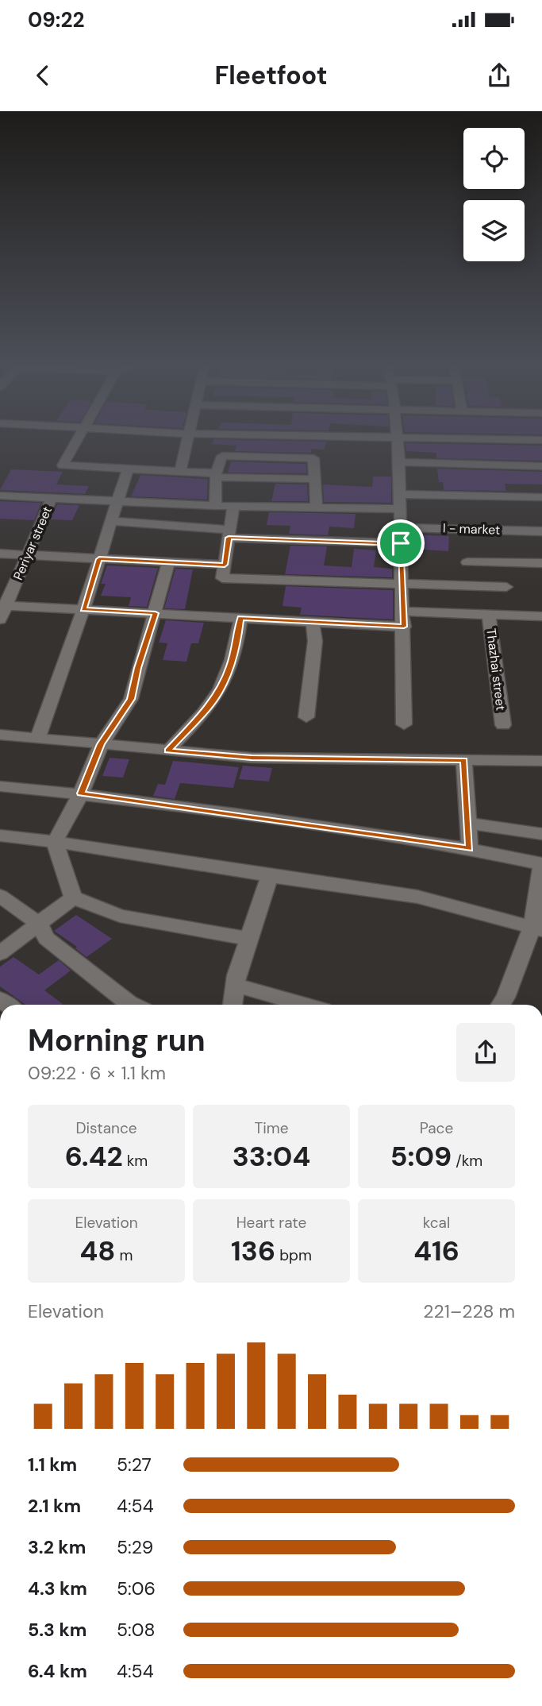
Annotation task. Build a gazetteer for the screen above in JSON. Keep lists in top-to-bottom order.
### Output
{
  "streets": {
    "street": ["I - market", "Periyar street", "Thazhai street"]
  },
  "page": {
    "status": "09:22",
    "header": "Fleetfoot",
    "heading": ["Morning run", "09:22 · 6 × 1.1 km"],
    "stats": [
      ["Distance", "6.42 km"],
      ["Time", "33:04"],
      ["Pace", "5:09 /km"],
      ["Elevation", "48 m"],
      ["Heart rate", "136 bpm"],
      ["kcal", "416"]
    ],
    "chart": ["Elevation", "221–228 m"],
    "list": [
      {
        "name": "1.1 km",
        "note": "5:27"
      },
      {
        "name": "2.1 km",
        "note": "4:54"
      },
      {
        "name": "3.2 km",
        "note": "5:29"
      },
      {
        "name": "4.3 km",
        "note": "5:06"
      },
      {
        "name": "5.3 km",
        "note": "5:08"
      },
      {
        "name": "6.4 km",
        "note": "4:54"
      }
    ]
  }
}
